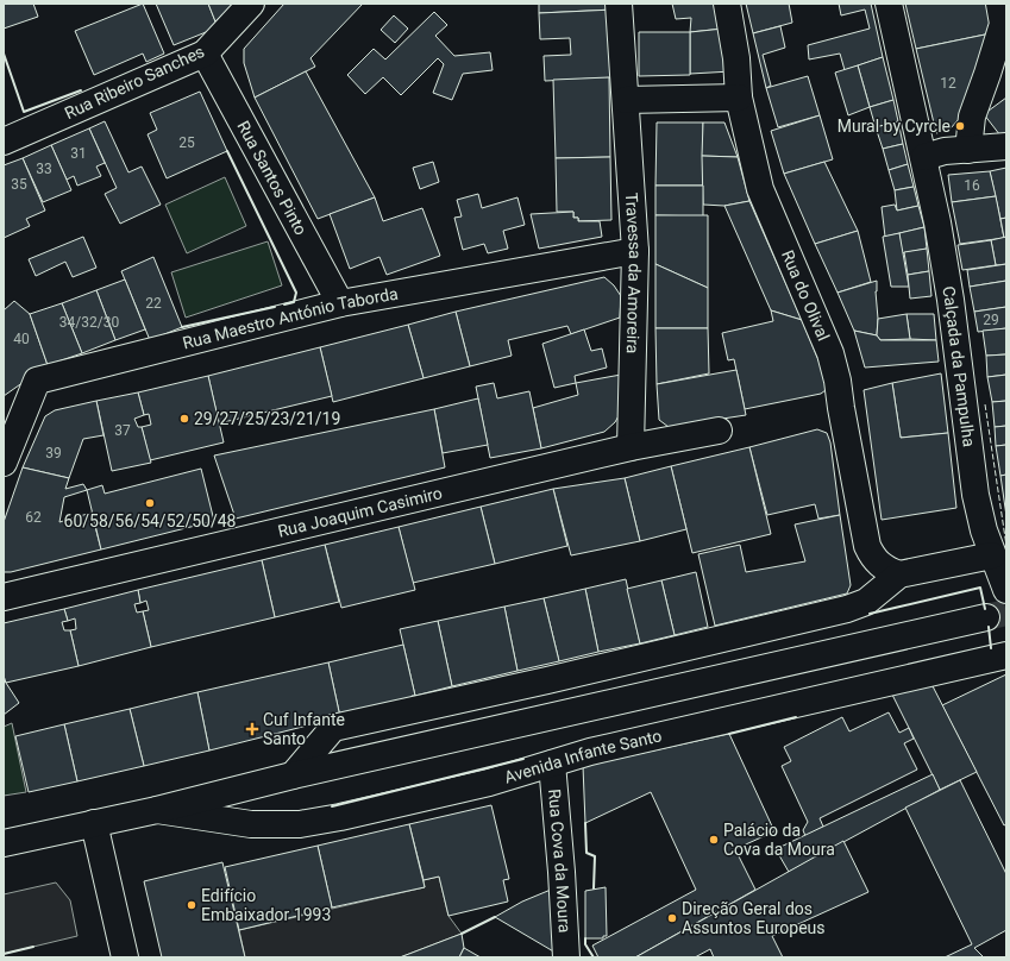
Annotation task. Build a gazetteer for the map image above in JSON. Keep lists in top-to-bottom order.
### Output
{
  "streets": {
    "street": [
      "Rua Ribeiro Sanches",
      "Rua Santos Pinto",
      "Travessa da Amoreira",
      "Rua do Olival",
      "Rua Maestro António Taborda",
      "Calçada da Pampulha",
      "Rua Joaquim Casimiro",
      "Avenida Infante Santo",
      "Rua Cova da Moura"
    ]
  },
  "crossings": [
    ["Rua Ribeiro Sanches", "Rua Santos Pinto"],
    ["Rua Santos Pinto", "Rua Maestro António Taborda"],
    ["Travessa da Amoreira", "Rua Maestro António Taborda"],
    ["Travessa da Amoreira", "Rua Joaquim Casimiro"],
    ["Avenida Infante Santo", "Rua Cova da Moura"]
  ],
  "places": {
    "other": [
      "Mural by Cyrcle",
      "29/27/25/23/21/19",
      "60/58/56/54/52/50/48",
      "Palácio da Cova da Moura",
      "Edifício Embaixador 1993",
      "Direção Geral dos Assuntos Europeus"
    ],
    "health": ["Cuf Infante Santo"]
  },
  "house_numbers": [
    "12",
    "25",
    "31",
    "33",
    "35",
    "16",
    "22",
    "29",
    "34/32/30",
    "40",
    "37",
    "39",
    "62"
  ]
}
